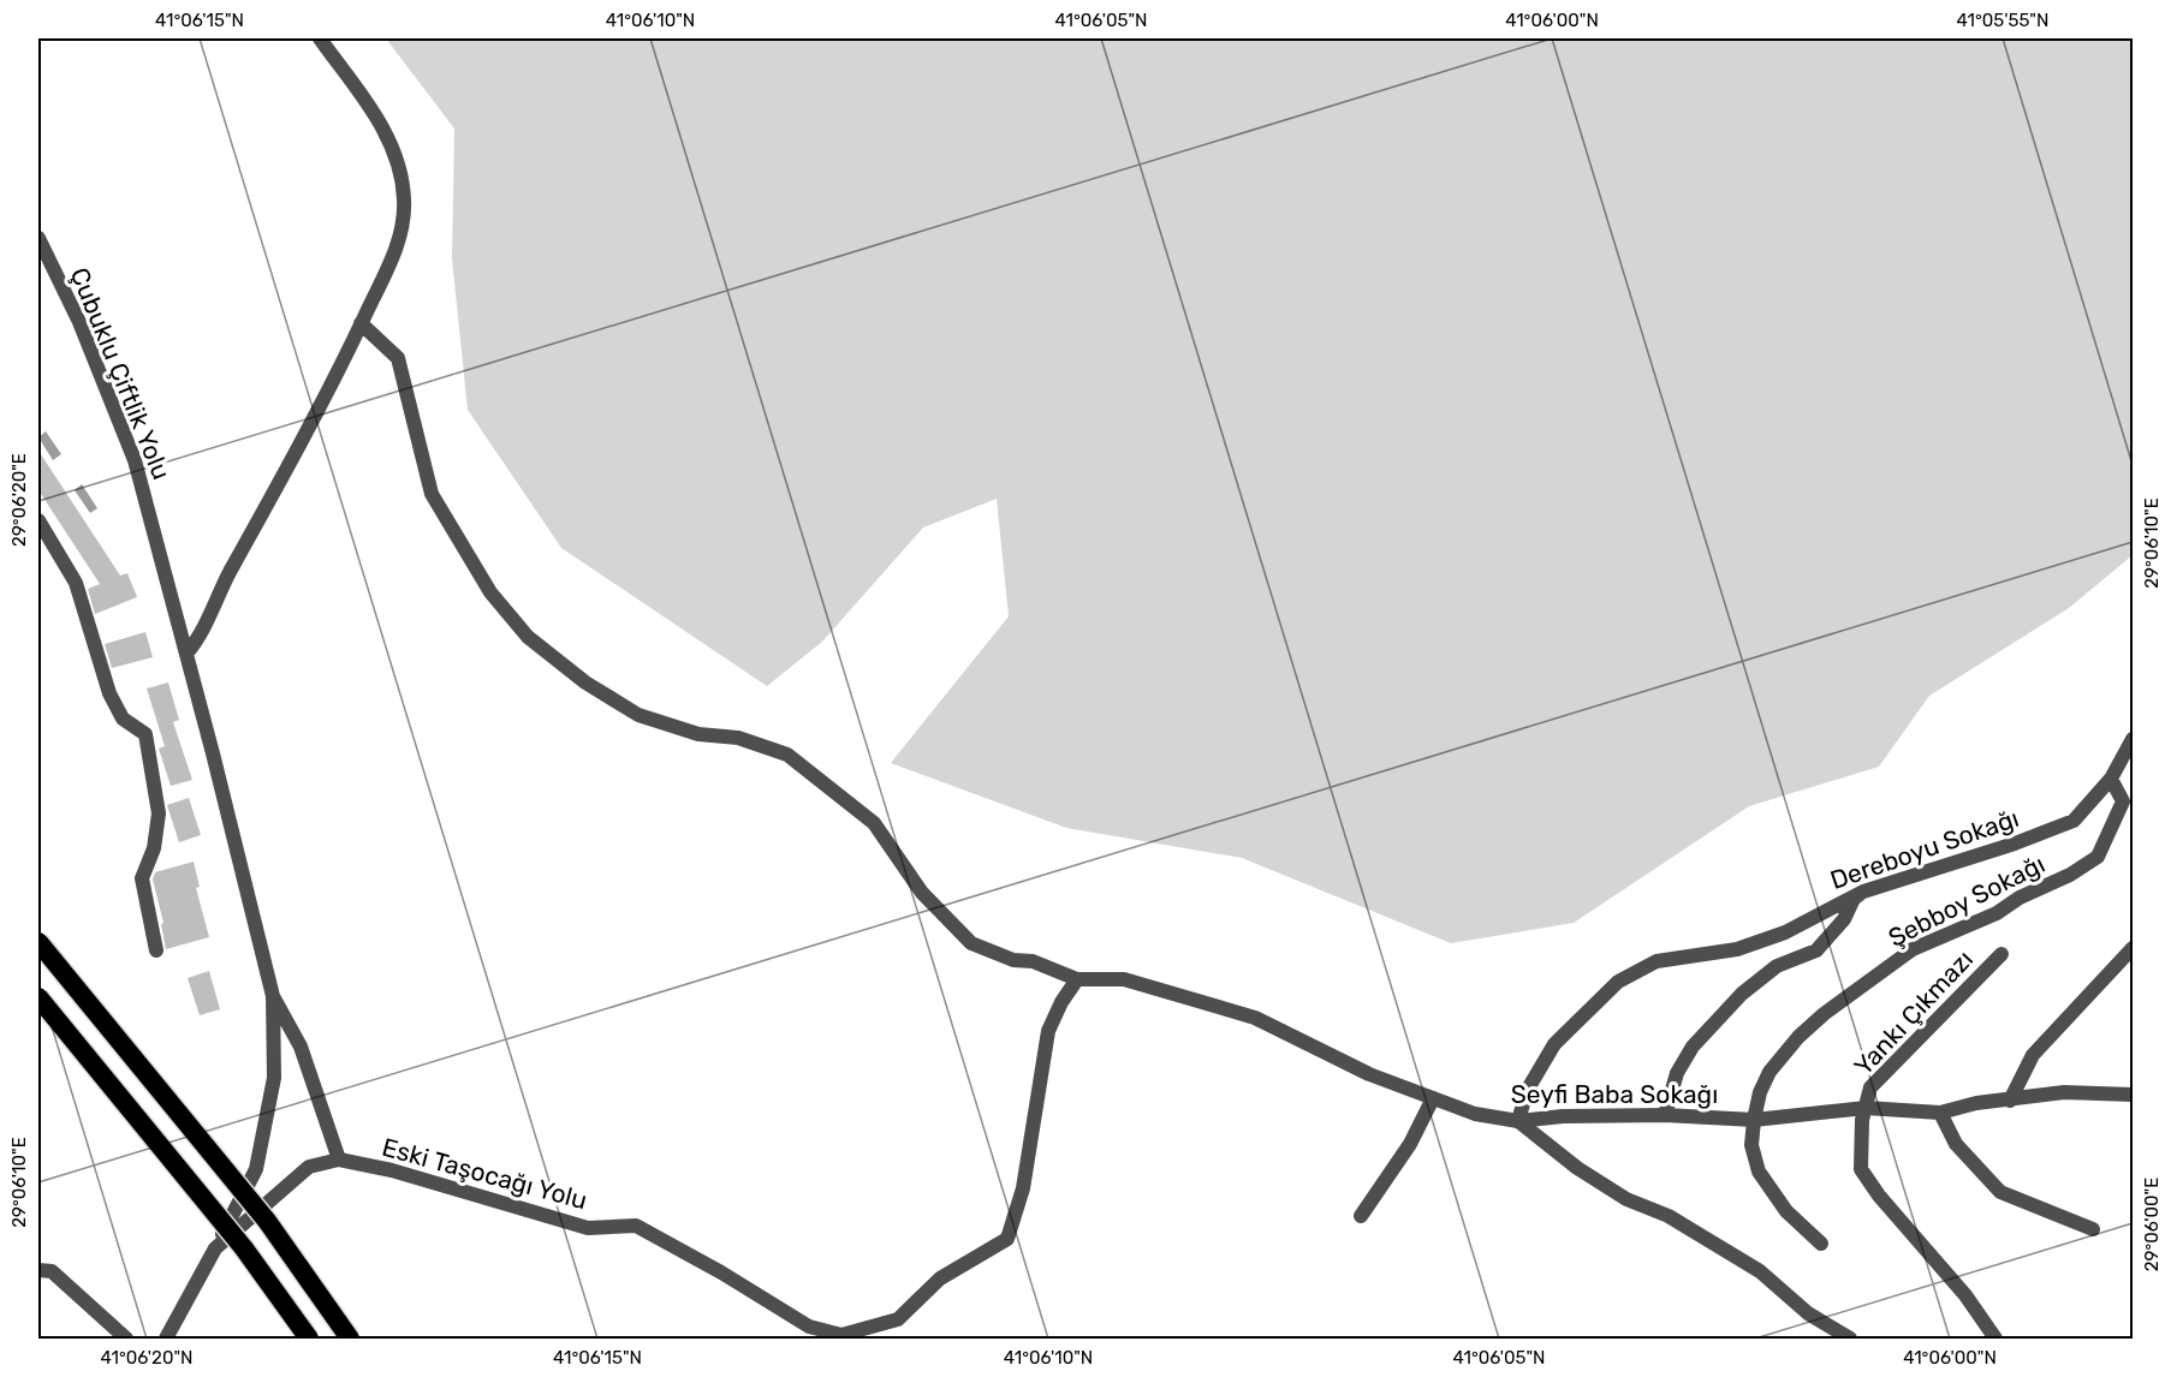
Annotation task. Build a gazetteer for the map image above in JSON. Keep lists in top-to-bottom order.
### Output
{
  "streets": {
    "street": [
      "Çubuklu Çiftlik Yolu",
      "Dereboyu Sokağı",
      "Şebboy Sokağı",
      "Yankı Çıkmazı",
      "Seyfi Baba Sokağı",
      "Eski Taşocağı Yolu"
    ]
  },
  "crossings": [
    ["Dereboyu Sokağı", "Şebboy Sokağı"],
    ["Dereboyu Sokağı", "Seyfi Baba Sokağı"],
    ["Şebboy Sokağı", "Seyfi Baba Sokağı"],
    ["Yankı Çıkmazı", "Seyfi Baba Sokağı"],
    ["Seyfi Baba Sokağı", "Eski Taşocağı Yolu"]
  ],
  "coordinates": [
    "41°06'15\"N",
    "41°06'10\"N",
    "41°06'05\"N",
    "41°06'00\"N",
    "41°05'55\"N",
    "29°06'20\"E",
    "29°06'10\"E",
    "29°06'00\"E",
    "41°06'20\"N"
  ]
}
